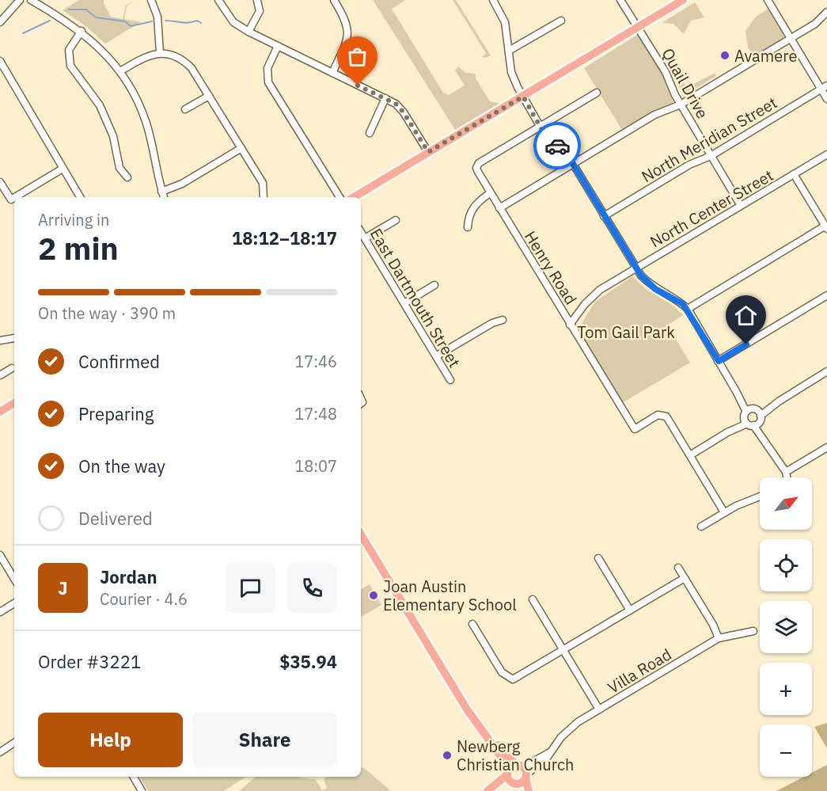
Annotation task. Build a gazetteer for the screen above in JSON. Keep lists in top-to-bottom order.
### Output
{
  "streets": {
    "street": [
      "Quail Drive",
      "North Meridian Street",
      "North Center Street",
      "Henry Road",
      "East Dartmouth Street",
      "Villa Road"
    ]
  },
  "crossings": [
    ["Quail Drive", "North Meridian Street"],
    ["Quail Drive", "North Center Street"],
    ["North Center Street", "Henry Road"]
  ],
  "parks": ["Tom Gail Park"],
  "places": ["Avamere", "Joan Austin Elementary School", "Newberg Christian Church"],
  "north": "top right",
  "page": {
    "heading": ["2 min", "Arriving in", "18:12–18:17"],
    "panel": [
      "Jordan",
      "Courier · 4.6",
      "Order #3221",
      "$35.94"
    ],
    "bar": "On the way · 390 m",
    "list": [
      ["Confirmed", "17:46"],
      ["Preparing", "17:48"],
      ["On the way", "18:07"],
      "Delivered"
    ],
    "map_buttons": ["+", "−"],
    "round": "J",
    "buttons": ["Help", "Share"]
  }
}
